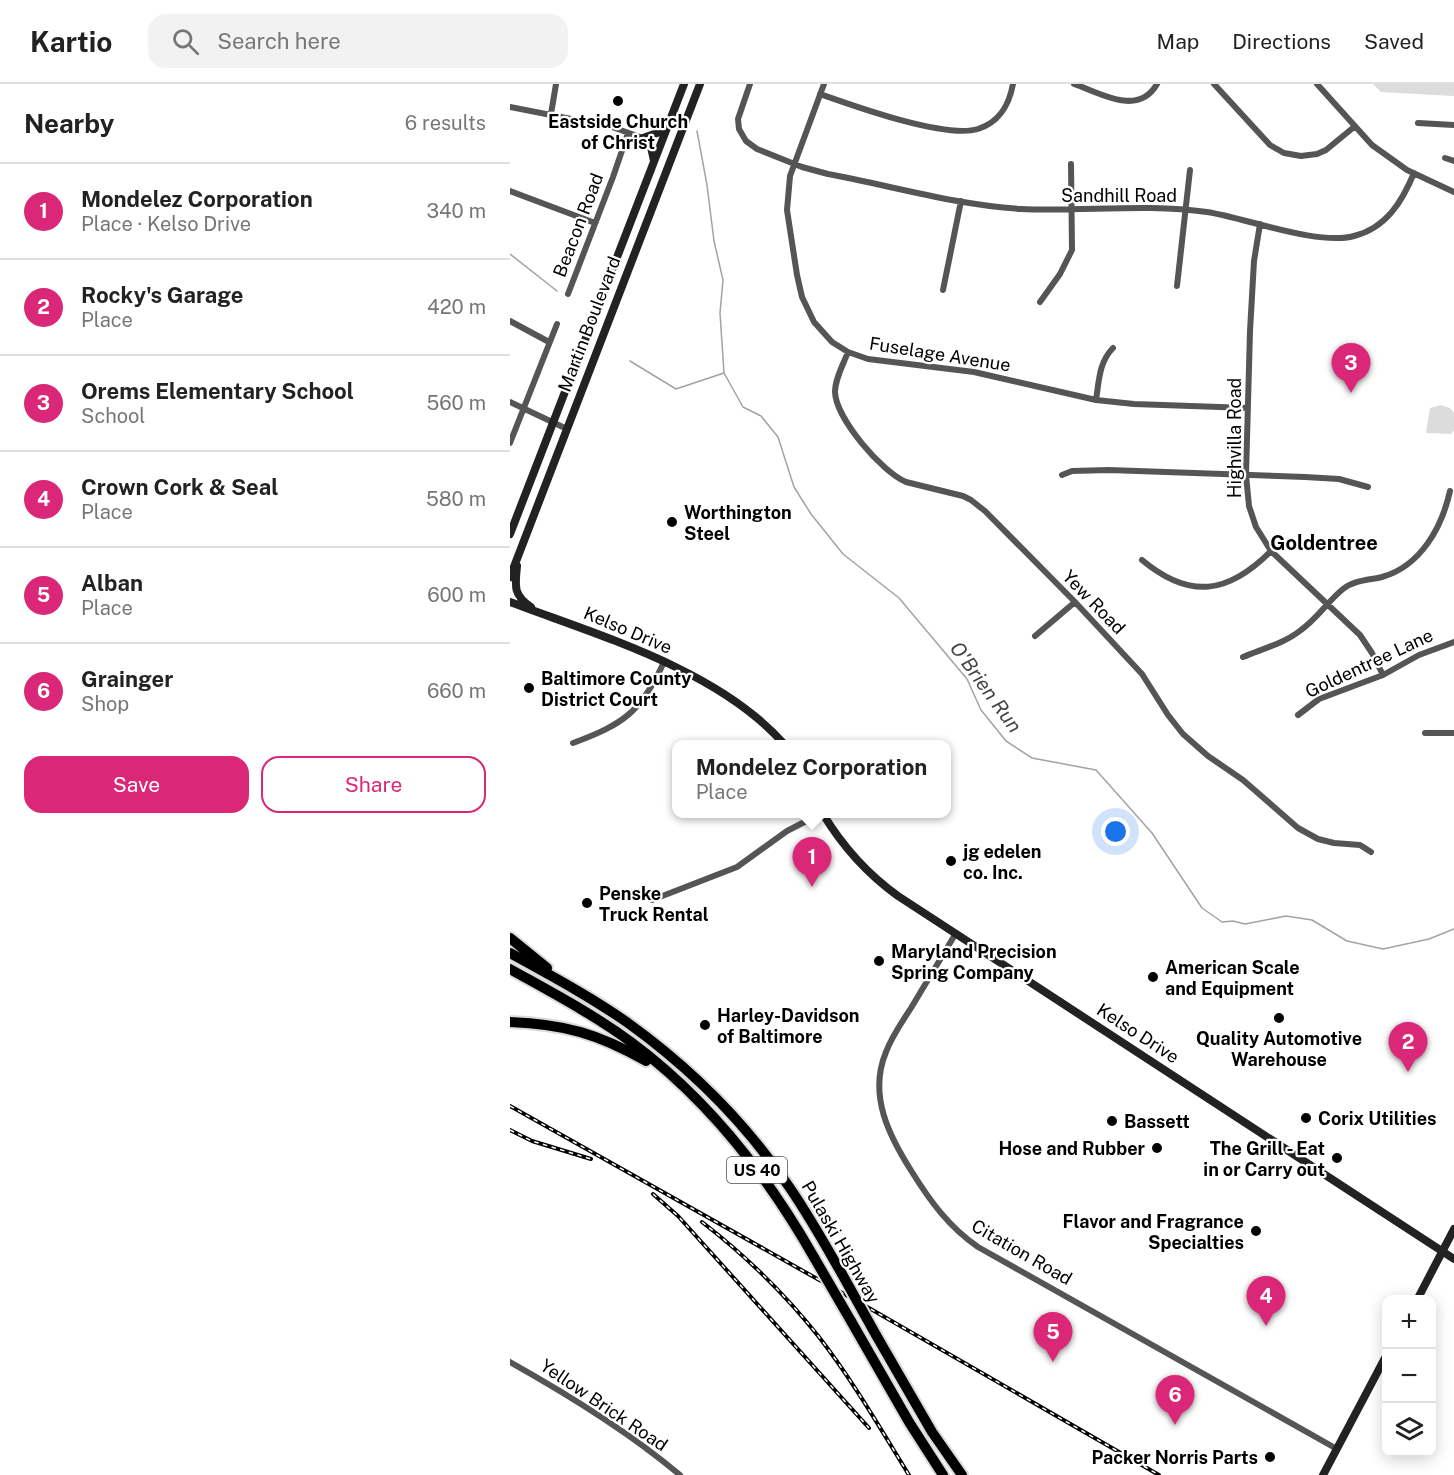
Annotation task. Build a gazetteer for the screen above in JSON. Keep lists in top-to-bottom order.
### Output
{
  "streets": {
    "highway": ["US 40", "Pulaski Highway"],
    "main road": ["Martin Boulevard", "Kelso Drive"],
    "street": [
      "Sandhill Road",
      "Beacon Road",
      "Fuselage Avenue",
      "Highvilla Road",
      "Yew Road",
      "Goldentree Lane",
      "Citation Road",
      "Yellow Brick Road"
    ]
  },
  "crossings": [
    ["Sandhill Road", "Fuselage Avenue"],
    ["Sandhill Road", "Highvilla Road"],
    ["Fuselage Avenue", "Highvilla Road"],
    ["Fuselage Avenue", "Yew Road"],
    ["Highvilla Road", "Goldentree Lane"],
    ["Kelso Drive", "Citation Road"]
  ],
  "districts": ["Goldentree"],
  "water": ["O'Brien Run"],
  "places": [
    "Eastside Church of Christ",
    "Worthington Steel",
    "Baltimore County District Court",
    "jg edelen co. Inc.",
    "Penske Truck Rental",
    "Maryland Precision Spring Company",
    "American Scale and Equipment",
    "Quality Automotive Warehouse",
    "Harley-Davidson of Baltimore",
    "Corix Utilities",
    "Bassett",
    "Hose and Rubber",
    "The Grill - Eat in or Carry out",
    "Flavor and Fragrance Specialties",
    "Packer Norris Parts"
  ],
  "page": {
    "header": "Kartio",
    "search": "Search here",
    "nav": ["Map", "Directions", "Saved"],
    "heading": ["Nearby", "6 results"],
    "list": [
      {
        "mark": "1",
        "name": "Mondelez Corporation",
        "note": "Place · Kelso Drive",
        "value": "340 m"
      },
      {
        "mark": "2",
        "name": "Rocky's Garage",
        "note": "Place",
        "value": "420 m"
      },
      {
        "mark": "3",
        "name": "Orems Elementary School",
        "note": "School",
        "value": "560 m"
      },
      {
        "mark": "4",
        "name": "Crown Cork & Seal",
        "note": "Place",
        "value": "580 m"
      },
      {
        "mark": "5",
        "name": "Alban",
        "note": "Place",
        "value": "600 m"
      },
      {
        "mark": "6",
        "name": "Grainger",
        "note": "Shop",
        "value": "660 m"
      }
    ],
    "pins": [
      "3",
      "1",
      "2",
      "4",
      "5",
      "6"
    ],
    "buttons": ["Save", "Share"],
    "popup": ["Mondelez Corporation", "Place"],
    "map_buttons": ["+", "−"]
  }
}
